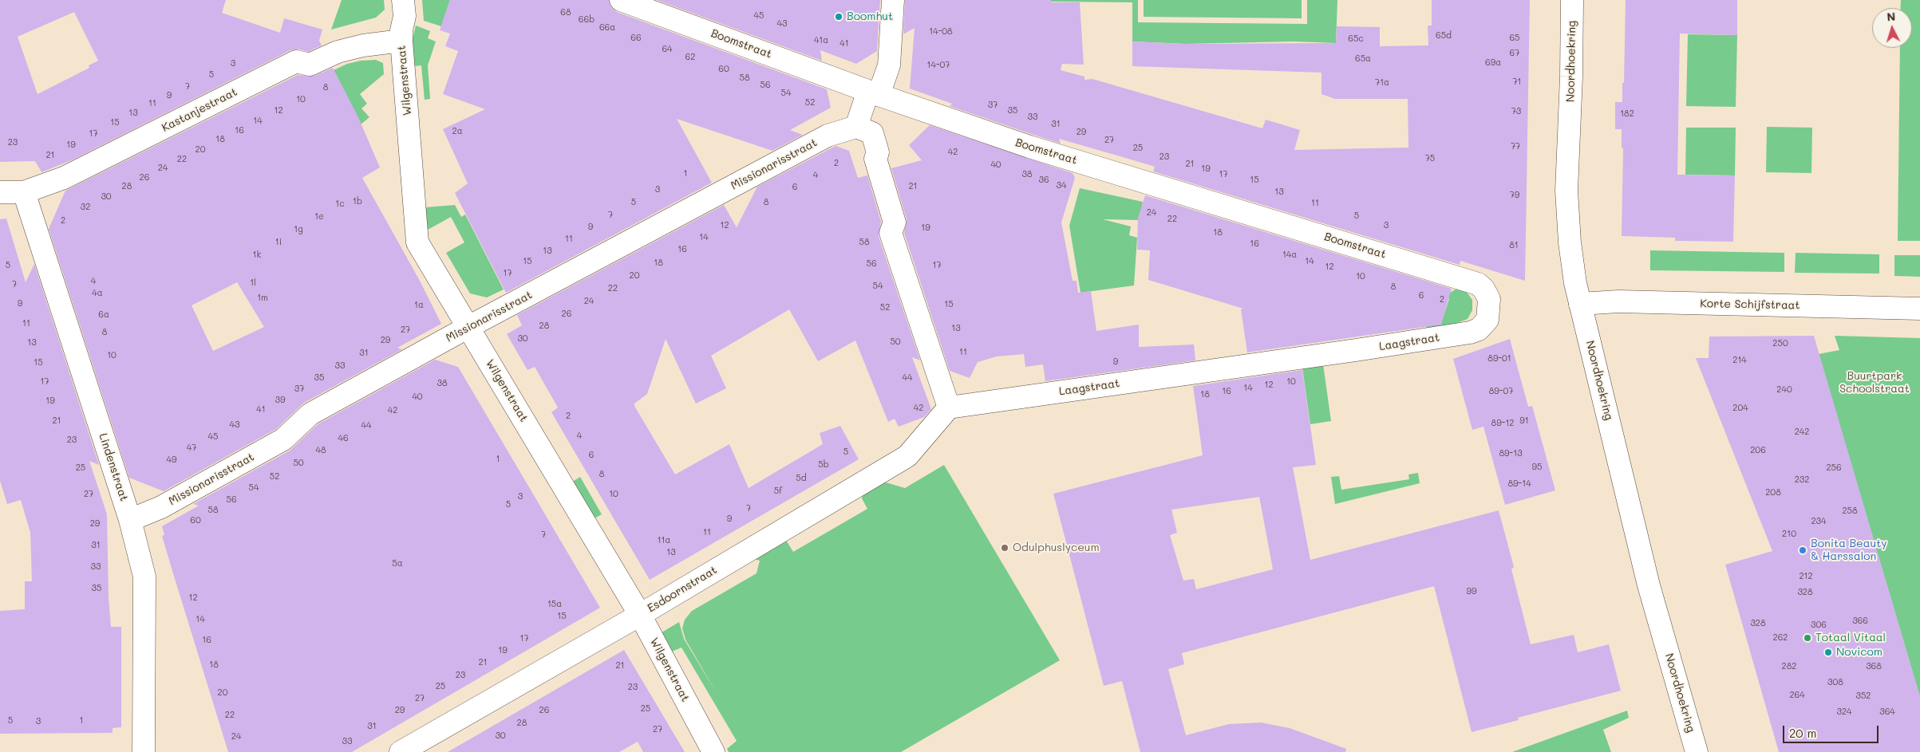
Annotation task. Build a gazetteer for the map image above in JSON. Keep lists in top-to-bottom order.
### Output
{
  "streets": {
    "street": [
      "Boomstraat",
      "Noordhoekring",
      "Wilgenstraat",
      "Kastanjestraat",
      "Missionarisstraat",
      "Korte Schijfstraat",
      "Laagstraat",
      "Lindenstraat",
      "Esdoornstraat"
    ]
  },
  "crossings": [
    ["Boomstraat", "Laagstraat"],
    ["Noordhoekring", "Korte Schijfstraat"],
    ["Wilgenstraat", "Kastanjestraat"],
    ["Wilgenstraat", "Missionarisstraat"],
    ["Wilgenstraat", "Esdoornstraat"],
    ["Kastanjestraat", "Lindenstraat"],
    ["Missionarisstraat", "Lindenstraat"],
    ["Laagstraat", "Esdoornstraat"]
  ],
  "parks": ["Buurtpark Schoolstraat"],
  "places": [
    "Boomhut",
    "Odulphuslyceum",
    "Bonita Beauty & Harssalon",
    "Totaal Vitaal",
    "Novicom"
  ],
  "house_numbers": [
    "68",
    "45",
    "66b",
    "43",
    "66a",
    "14-08",
    "65d",
    "66",
    "65",
    "65c",
    "41a",
    "41",
    "64",
    "67",
    "62",
    "65a",
    "69a",
    "3",
    "14-07",
    "60",
    "5",
    "58",
    "71",
    "71a",
    "56",
    "7",
    "8",
    "54",
    "9",
    "10",
    "52",
    "11",
    "37",
    "12",
    "35",
    "73",
    "13",
    "182",
    "33",
    "14",
    "15",
    "31",
    "16",
    "2a",
    "29",
    "17",
    "18",
    "27",
    "23",
    "19",
    "77",
    "25",
    "20",
    "42",
    "21",
    "23",
    "75",
    "22",
    "2",
    "21",
    "40",
    "24",
    "19",
    "1",
    "38",
    "17",
    "4",
    "26",
    "36",
    "15",
    "34",
    "28",
    "21",
    "6",
    "3",
    "13",
    "79",
    "30",
    "1b",
    "5",
    "8",
    "11",
    "1c",
    "32",
    "24",
    "7",
    "5",
    "1e",
    "22",
    "2",
    "12",
    "3",
    "9",
    "19",
    "1g",
    "18",
    "14",
    "11",
    "1i",
    "58",
    "16",
    "81",
    "16",
    "13",
    "1k",
    "14a",
    "15",
    "14",
    "18",
    "56",
    "5",
    "17",
    "12",
    "17",
    "20",
    "10",
    "4",
    "1l",
    "7",
    "54",
    "8",
    "22",
    "4a",
    "6",
    "1m",
    "2",
    "24",
    "9",
    "15",
    "1a",
    "52",
    "26",
    "6a",
    "11",
    "28",
    "13",
    "27",
    "8",
    "30",
    "29",
    "50",
    "13",
    "250",
    "11",
    "31",
    "10",
    "89-01",
    "214",
    "9",
    "15",
    "33",
    "35",
    "44",
    "17",
    "10",
    "38",
    "12",
    "14",
    "37",
    "240",
    "16",
    "89-07",
    "18",
    "40",
    "39",
    "19",
    "42",
    "204",
    "41",
    "42",
    "2",
    "21",
    "91",
    "89-12",
    "43",
    "44",
    "242",
    "4",
    "45",
    "46",
    "23",
    "47",
    "48",
    "206",
    "5",
    "89-13",
    "6",
    "1",
    "49",
    "50",
    "5b",
    "95",
    "25",
    "256",
    "8",
    "52",
    "5d",
    "232",
    "89-14",
    "54",
    "5f",
    "208",
    "27",
    "10",
    "3",
    "56",
    "5",
    "7",
    "58",
    "258",
    "9",
    "60",
    "234",
    "29",
    "11",
    "210",
    "7",
    "11a",
    "31",
    "13",
    "5a",
    "33",
    "212",
    "35",
    "99",
    "328",
    "12",
    "15a",
    "15",
    "14",
    "366",
    "328",
    "306",
    "262",
    "17",
    "16",
    "19",
    "21",
    "18",
    "21",
    "282",
    "368",
    "23",
    "308",
    "25",
    "23",
    "20",
    "264",
    "352",
    "27",
    "25",
    "29",
    "26",
    "324",
    "364",
    "22",
    "5",
    "1",
    "3",
    "28",
    "31",
    "27",
    "30",
    "24",
    "33"
  ],
  "scale_bar": "20 m",
  "north": "top"
}
